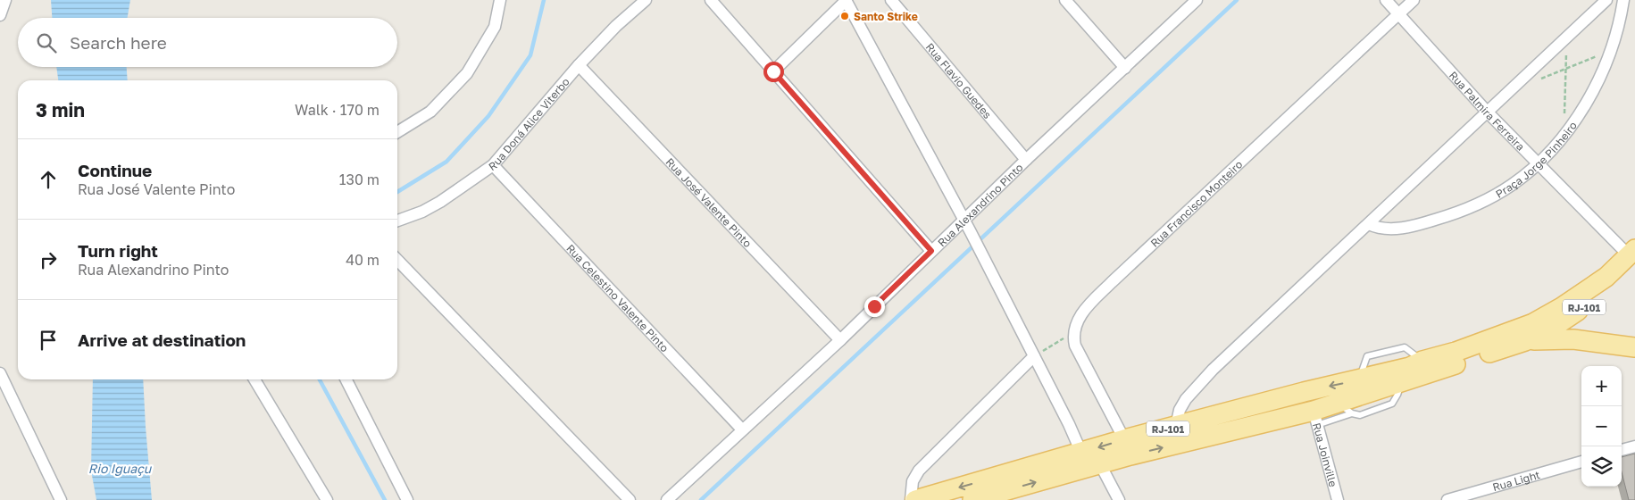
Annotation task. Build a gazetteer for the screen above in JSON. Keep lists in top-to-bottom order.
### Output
{
  "streets": {
    "main road": ["RJ-101"],
    "street": [
      "Rua Flavio Guedes",
      "Rua Palmira Ferreira",
      "Rua Doná Alice Viterbo",
      "Praça Jorge Pinheiro",
      "Rua José Valente Pinto",
      "Rua Alexandrino Pinto",
      "Rua Francisco Monteiro",
      "Rua Celestino Valente Pinto",
      "Rua Joinville",
      "Rua Light"
    ]
  },
  "crossings": [
    ["Rua Flavio Guedes", "Rua Alexandrino Pinto"],
    ["Rua Palmira Ferreira", "Praça Jorge Pinheiro"],
    ["Rua Palmira Ferreira", "Rua Francisco Monteiro"],
    ["Rua Palmira Ferreira", "RJ-101"],
    ["Rua Doná Alice Viterbo", "Rua José Valente Pinto"],
    ["Rua Doná Alice Viterbo", "Rua Celestino Valente Pinto"],
    ["Rua José Valente Pinto", "Rua Alexandrino Pinto"],
    ["Rua Alexandrino Pinto", "Rua Celestino Valente Pinto"],
    ["RJ-101", "Rua Joinville"]
  ],
  "water": ["Rio Iguaçu"],
  "places": ["Santo Strike"],
  "page": {
    "search": "Search here",
    "heading": ["3 min", "Walk · 170 m"],
    "list": [
      ["Continue", "Rua José Valente Pinto", "130 m"],
      ["Turn right", "Rua Alexandrino Pinto", "40 m"],
      "Arrive at destination"
    ],
    "map_buttons": ["+", "−"]
  }
}
